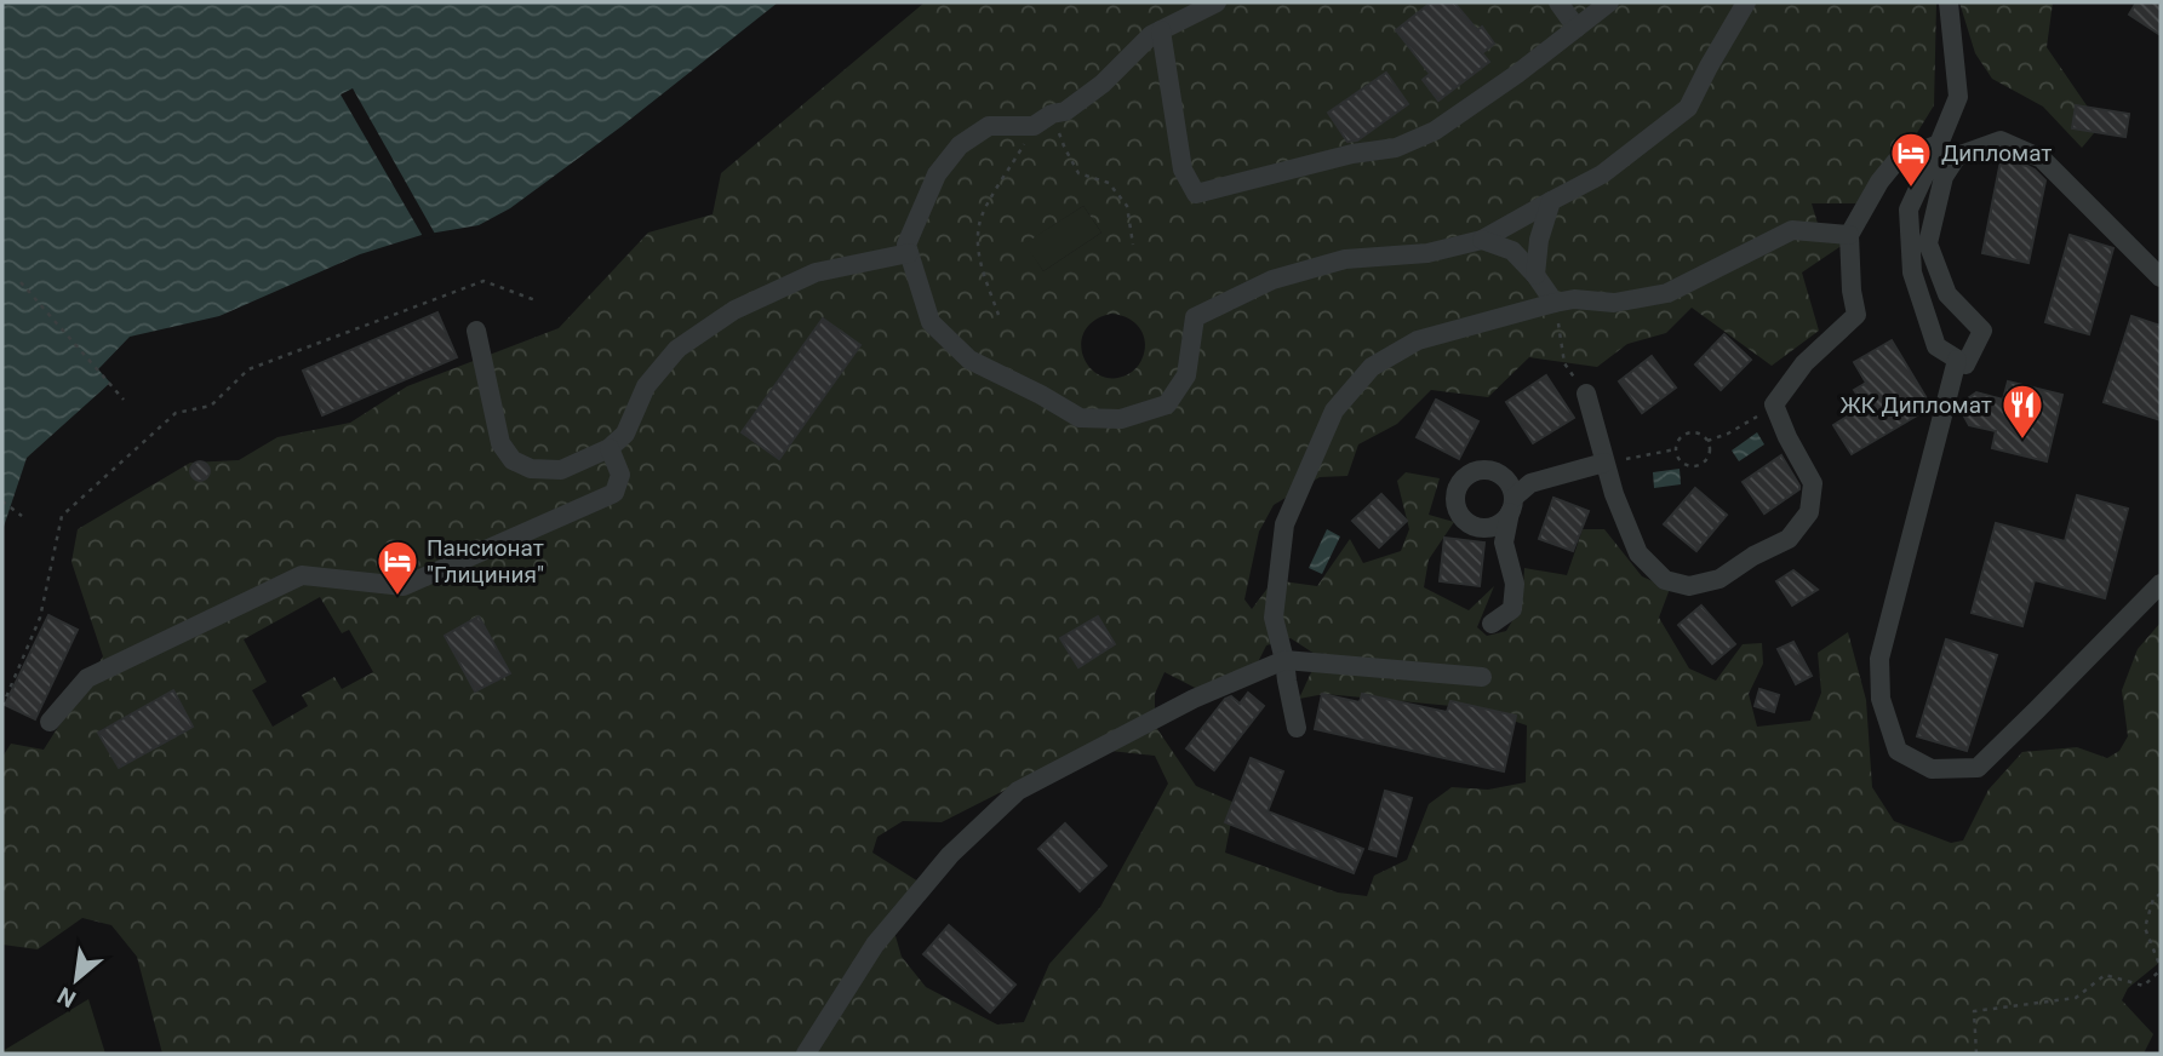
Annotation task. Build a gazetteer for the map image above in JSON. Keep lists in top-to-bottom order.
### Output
{
  "places": {
    "hotel": ["Дипломат", "Пансионат \"Глициния\""],
    "restaurant": ["ЖК Дипломат"]
  },
  "north": "bottom left"
}
